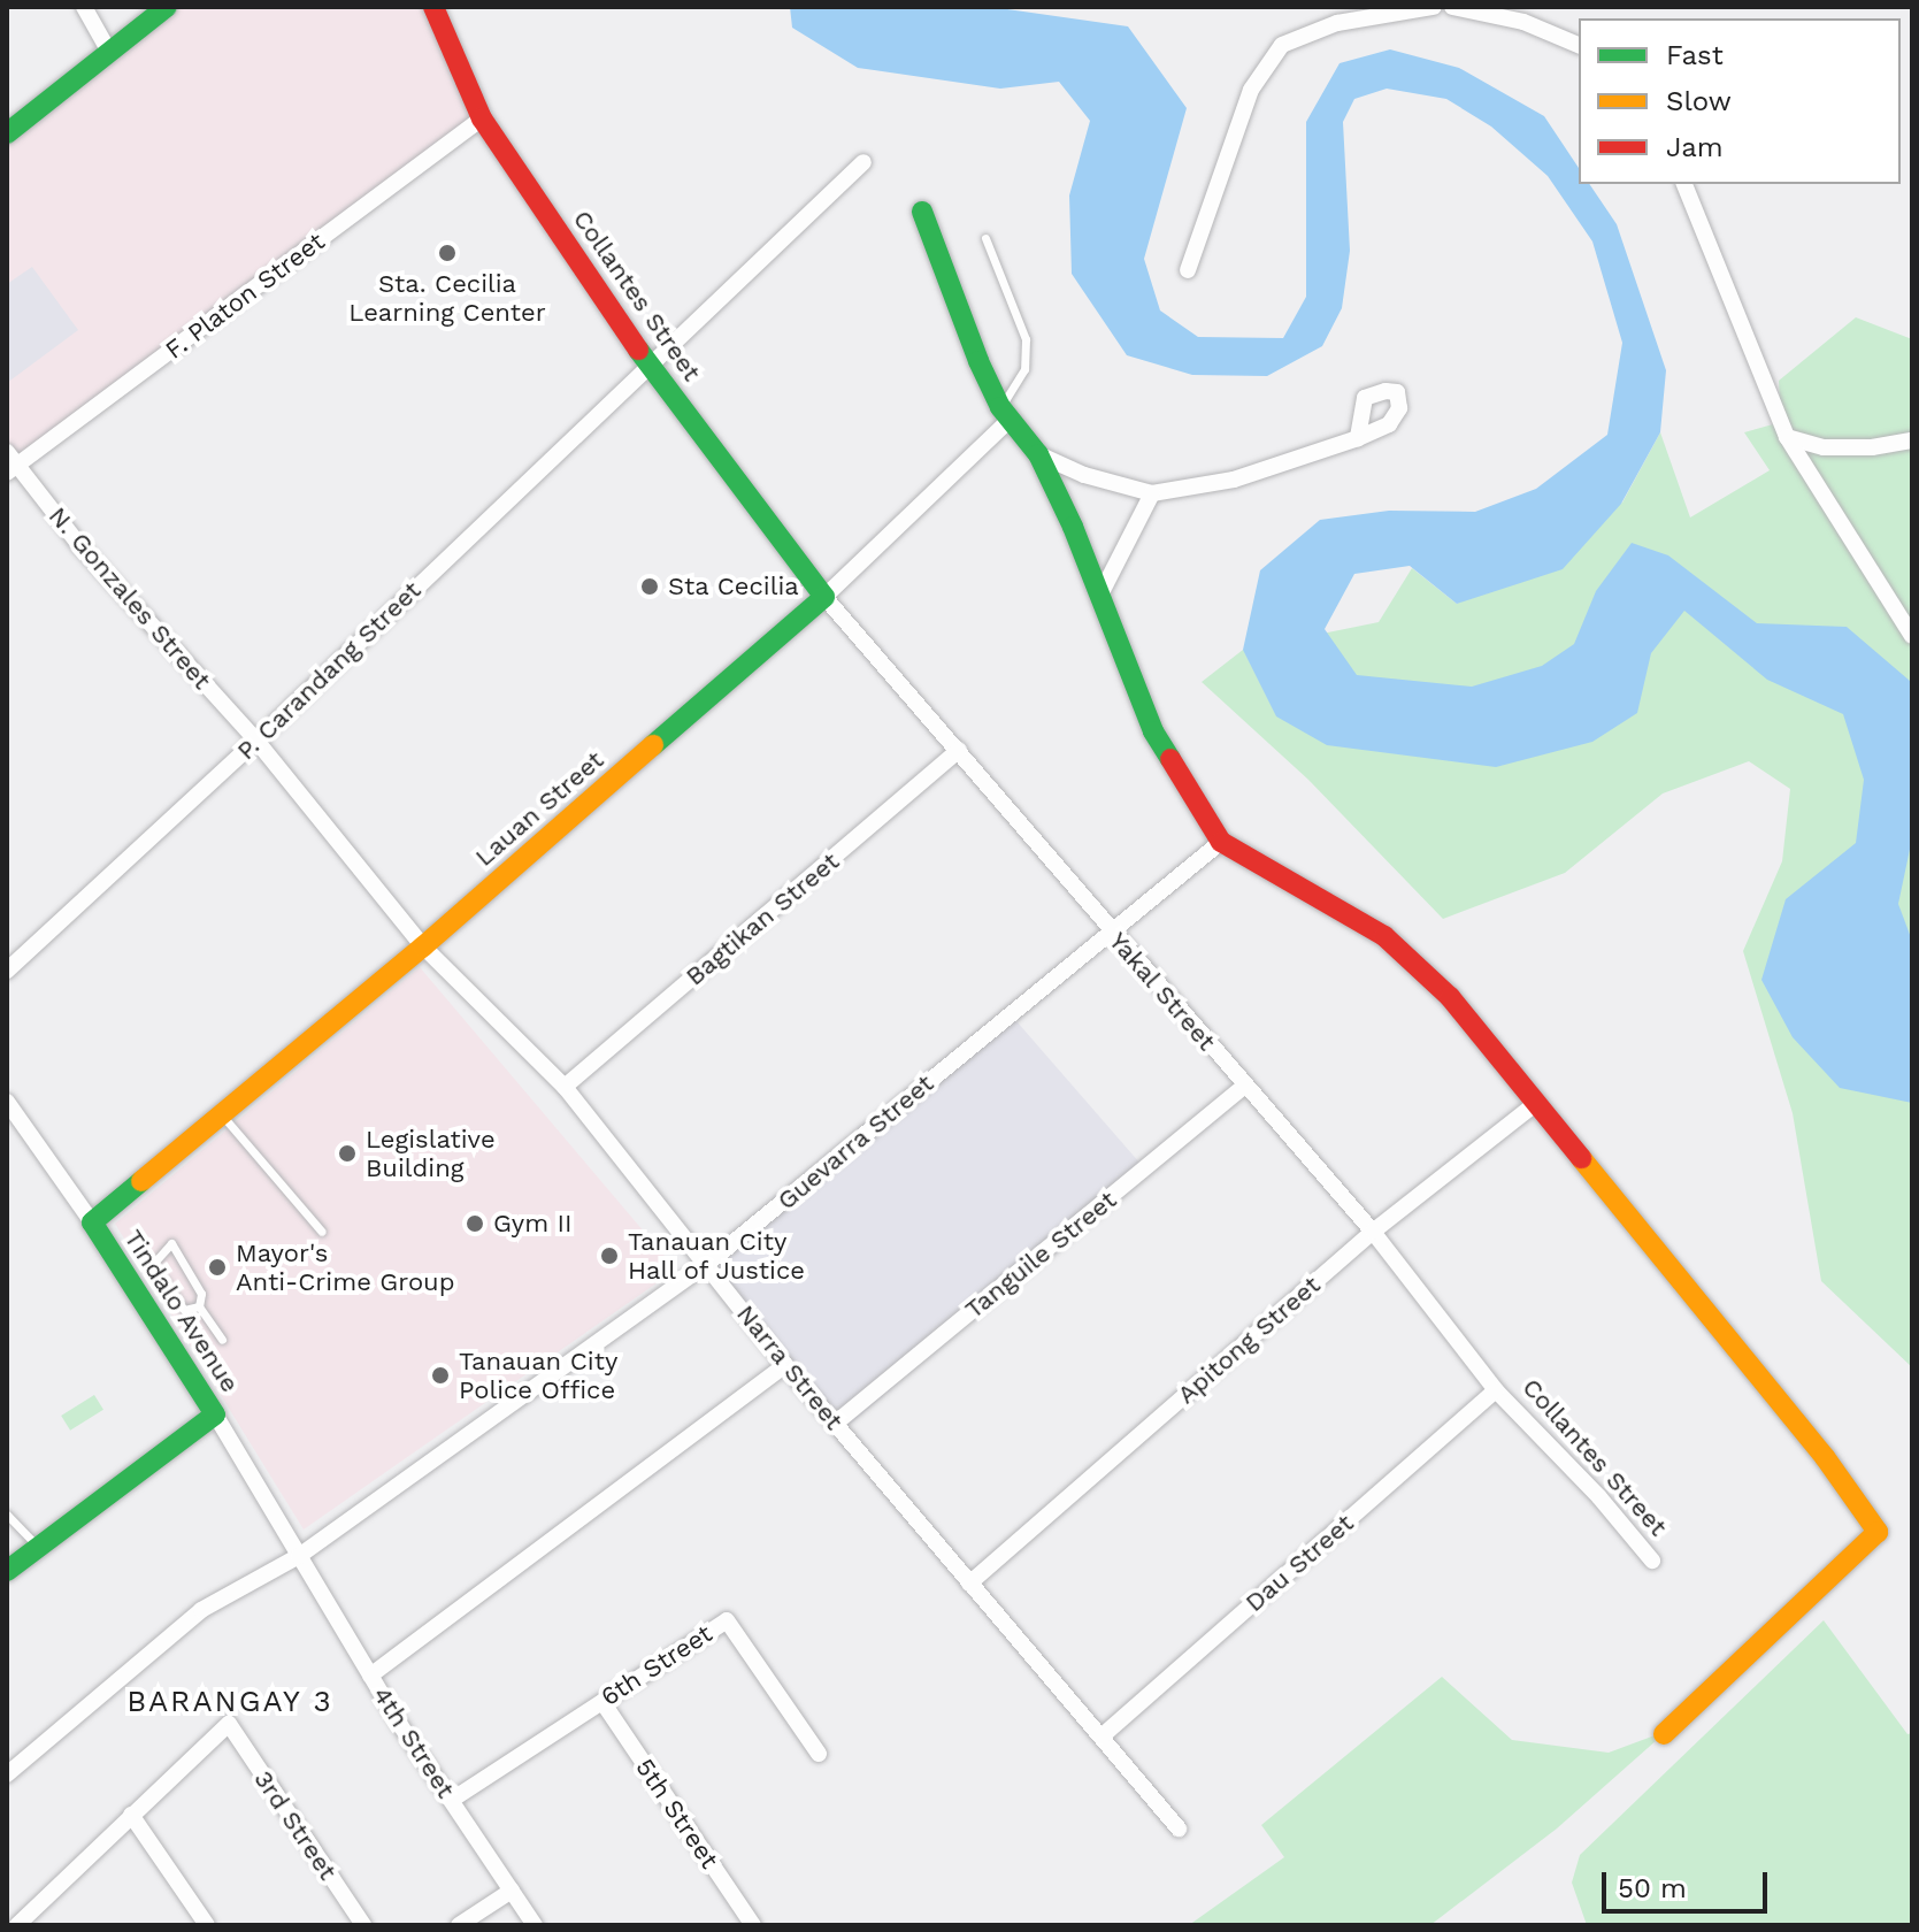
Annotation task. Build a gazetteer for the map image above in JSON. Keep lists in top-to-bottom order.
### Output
{
  "streets": {
    "street": [
      "F. Platon Street",
      "Collantes Street",
      "N. Gonzales Street",
      "P. Carandang Street",
      "Lauan Street",
      "Bagtikan Street",
      "Yakal Street",
      "Guevarra Street",
      "Tanguile Street",
      "Tindalo Avenue",
      "Apitong Street",
      "Narra Street",
      "Dau Street",
      "6th Street",
      "4th Street",
      "5th Street",
      "3rd Street"
    ]
  },
  "crossings": [
    ["F. Platon Street", "Collantes Street"],
    ["F. Platon Street", "N. Gonzales Street"],
    ["Collantes Street", "P. Carandang Street"],
    ["Collantes Street", "Lauan Street"],
    ["Collantes Street", "Yakal Street"],
    ["Collantes Street", "Dau Street"],
    ["N. Gonzales Street", "P. Carandang Street"],
    ["N. Gonzales Street", "Narra Street"],
    ["P. Carandang Street", "Narra Street"],
    ["Lauan Street", "Yakal Street"],
    ["Lauan Street", "Tindalo Avenue"],
    ["Lauan Street", "Narra Street"],
    ["Bagtikan Street", "Yakal Street"],
    ["Bagtikan Street", "Narra Street"],
    ["Yakal Street", "Guevarra Street"],
    ["Yakal Street", "Tanguile Street"],
    ["Yakal Street", "Apitong Street"],
    ["Yakal Street", "Dau Street"],
    ["Guevarra Street", "Tindalo Avenue"],
    ["Guevarra Street", "Narra Street"],
    ["Guevarra Street", "4th Street"],
    ["Tanguile Street", "Narra Street"],
    ["Tindalo Avenue", "4th Street"],
    ["Apitong Street", "Narra Street"],
    ["Narra Street", "Dau Street"],
    ["6th Street", "4th Street"],
    ["6th Street", "5th Street"]
  ],
  "districts": ["BARANGAY 3"],
  "places": [
    "Sta. Cecilia Learning Center",
    "Sta Cecilia",
    "Legislative Building",
    "Gym II",
    "Tanauan City Hall of Justice",
    "Mayor's Anti-Crime Group",
    "Tanauan City Police Office"
  ],
  "legend": ["Fast", "Slow", "Jam"],
  "scale_bar": "50 m"
}
